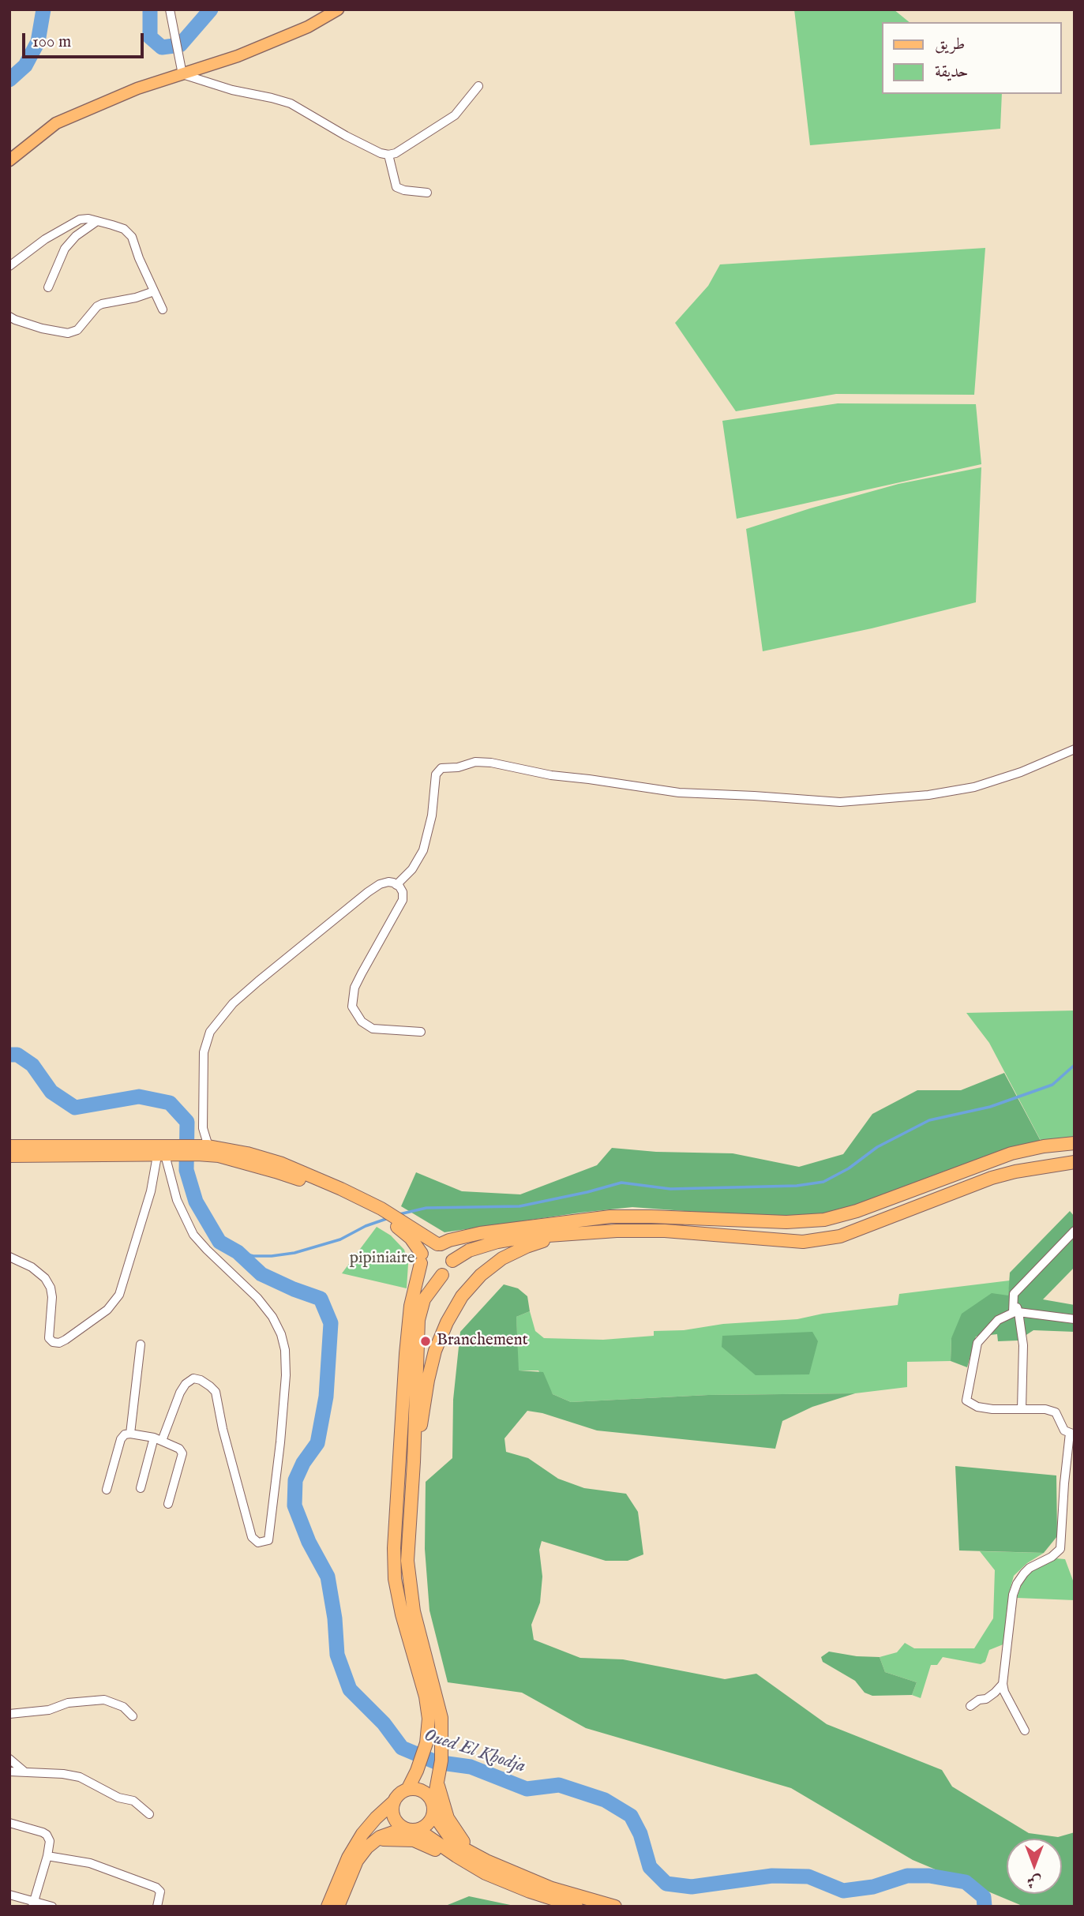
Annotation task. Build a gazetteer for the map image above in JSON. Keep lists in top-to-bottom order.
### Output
{
  "water": ["Oued El Khodja"],
  "parks": ["pipiniaire"],
  "places": ["Branchement"],
  "legend": ["طريق", "حديقة"],
  "scale_bar": "100 m",
  "north": "bottom"
}
